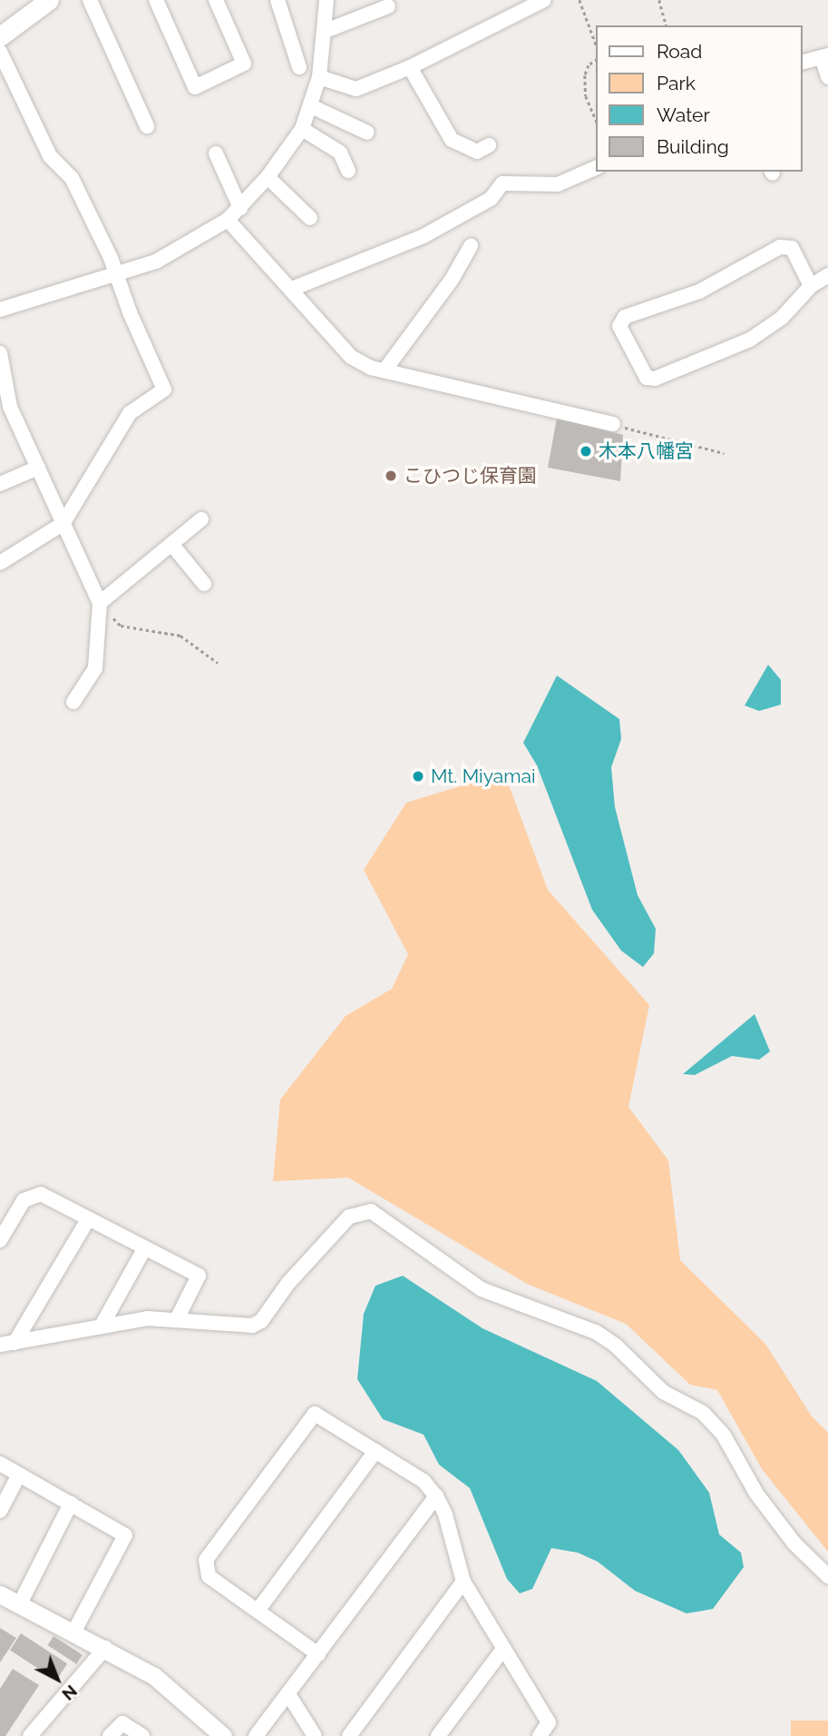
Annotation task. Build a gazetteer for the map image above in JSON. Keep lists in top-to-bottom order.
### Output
{
  "places": ["木本八幡宮", "こひつじ保育園", "Mt. Miyamai"],
  "legend": [
    "Road",
    "Park",
    "Water",
    "Building"
  ],
  "north": "bottom right"
}
